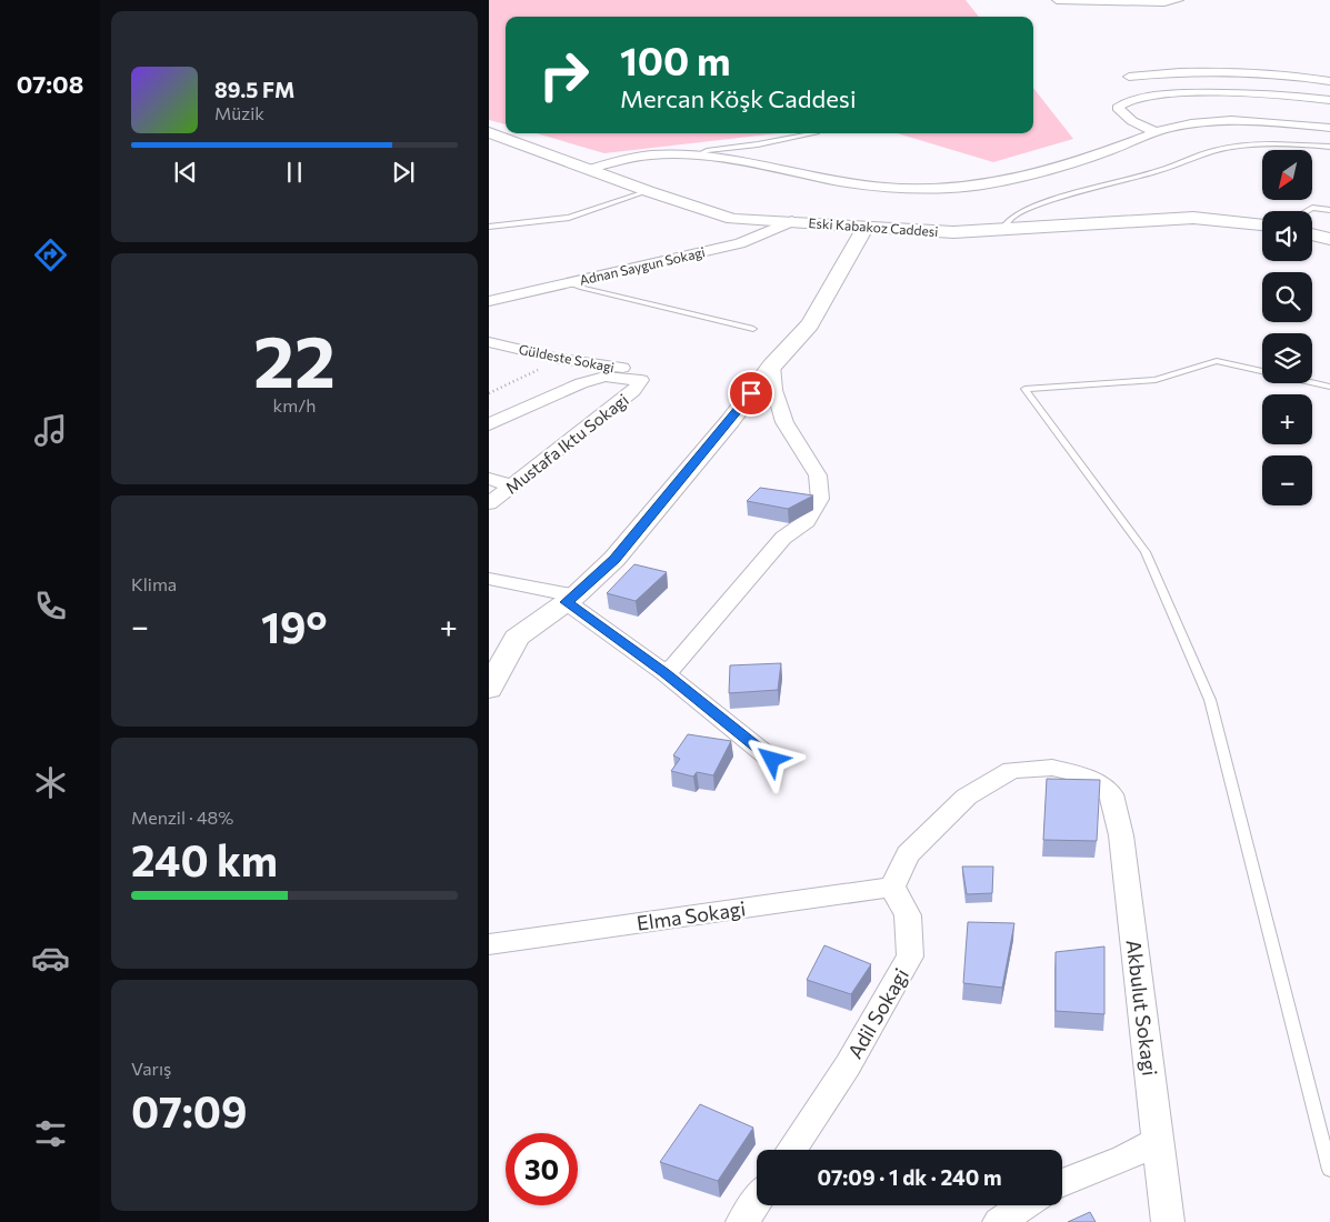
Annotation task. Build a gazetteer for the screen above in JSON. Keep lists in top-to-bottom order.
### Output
{
  "streets": {
    "street": [
      "Eski Kabakoz Caddesi",
      "Adnan Saygun Sokagi",
      "Güldeste Sokagi",
      "Mustafa Iktu Sokagi",
      "Elma Sokagi",
      "Akbulut Sokagi",
      "Adil Sokagi"
    ]
  },
  "crossings": [
    ["Eski Kabakoz Caddesi", "Adnan Saygun Sokagi"],
    ["Güldeste Sokagi", "Mustafa Iktu Sokagi"],
    ["Elma Sokagi", "Adil Sokagi"]
  ],
  "north": "bottom left",
  "page": {
    "tabs": "07:08",
    "turn": ["100 m", "Mercan Köşk Caddesi"],
    "song": ["89.5 FM", "Müzik"],
    "map_buttons": ["+", "−"],
    "tile": [
      ["22", "km/h"],
      "Klima",
      ["Menzil · 48%", "240 km"],
      ["Varış", "07:09"]
    ],
    "heat": ["−", "19°", "+"],
    "limit": "30",
    "trip": "07:09 · 1 dk · 240 m"
  }
}
